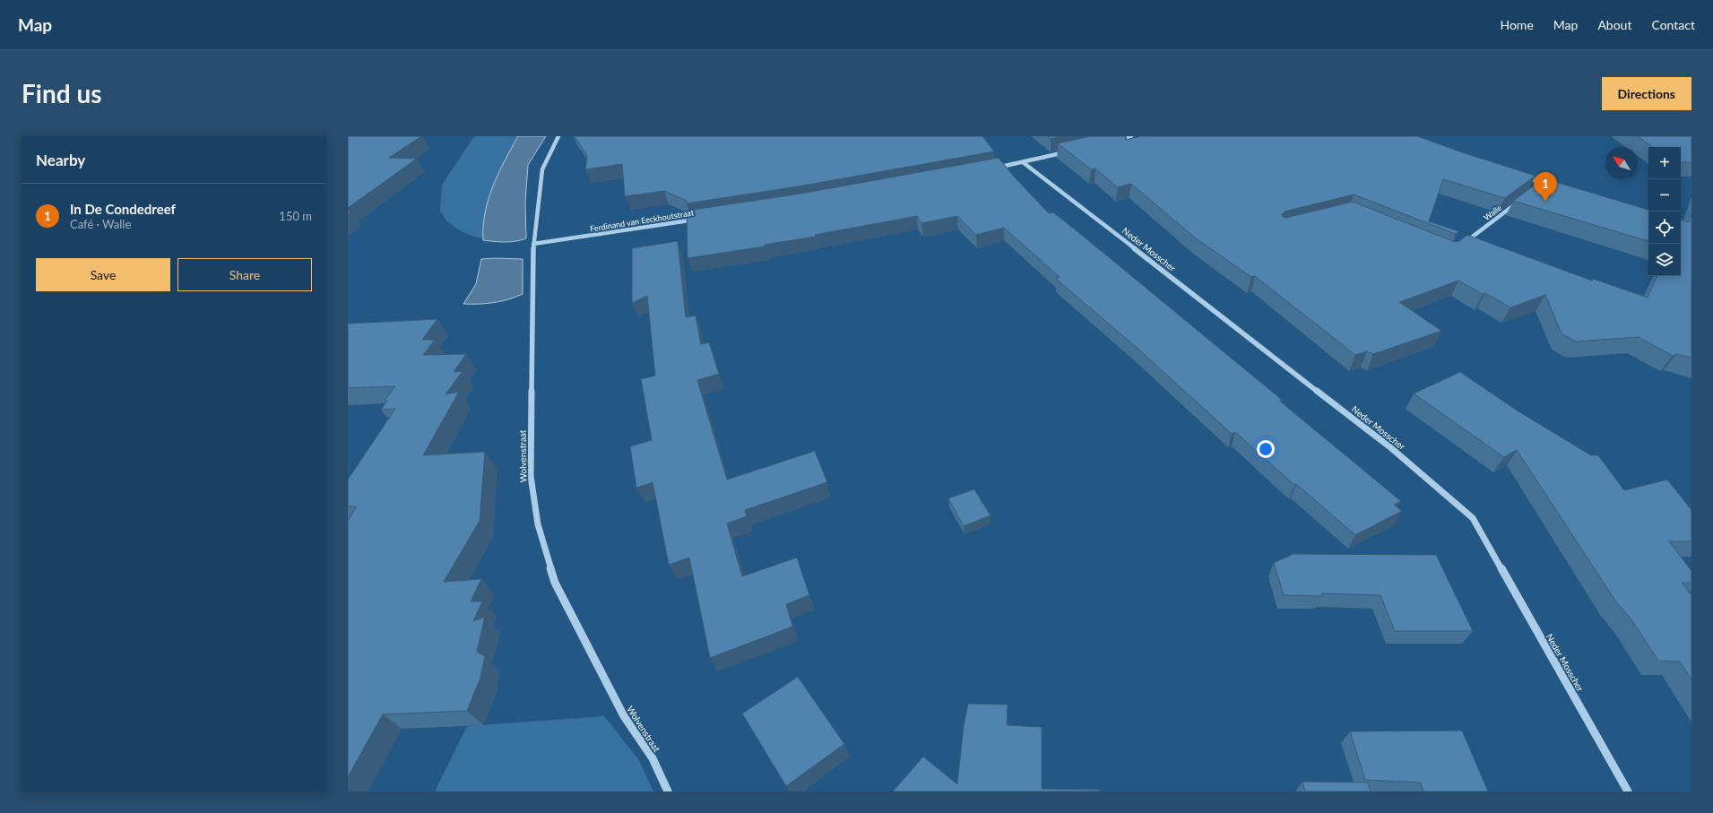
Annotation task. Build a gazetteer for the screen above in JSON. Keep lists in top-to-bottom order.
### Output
{
  "streets": {
    "street": [
      "Walle",
      "Ferdinand van Eeckhoutstraat",
      "Neder Mosscher",
      "Wolvenstraat"
    ]
  },
  "crossings": [
    ["Ferdinand van Eeckhoutstraat", "Wolvenstraat"]
  ],
  "north": "top left",
  "page": {
    "header": "Map",
    "nav": [
      "Home",
      "Map",
      "About",
      "Contact"
    ],
    "buttons": [
      "Directions",
      ["Save", "Share"]
    ],
    "title": "Find us",
    "heading": "Nearby",
    "map_buttons": ["+", "−"],
    "pins": "1",
    "list": [
      {
        "mark": "1",
        "name": "In De Condedreef",
        "note": "Café · Walle",
        "value": "150 m"
      }
    ]
  }
}
